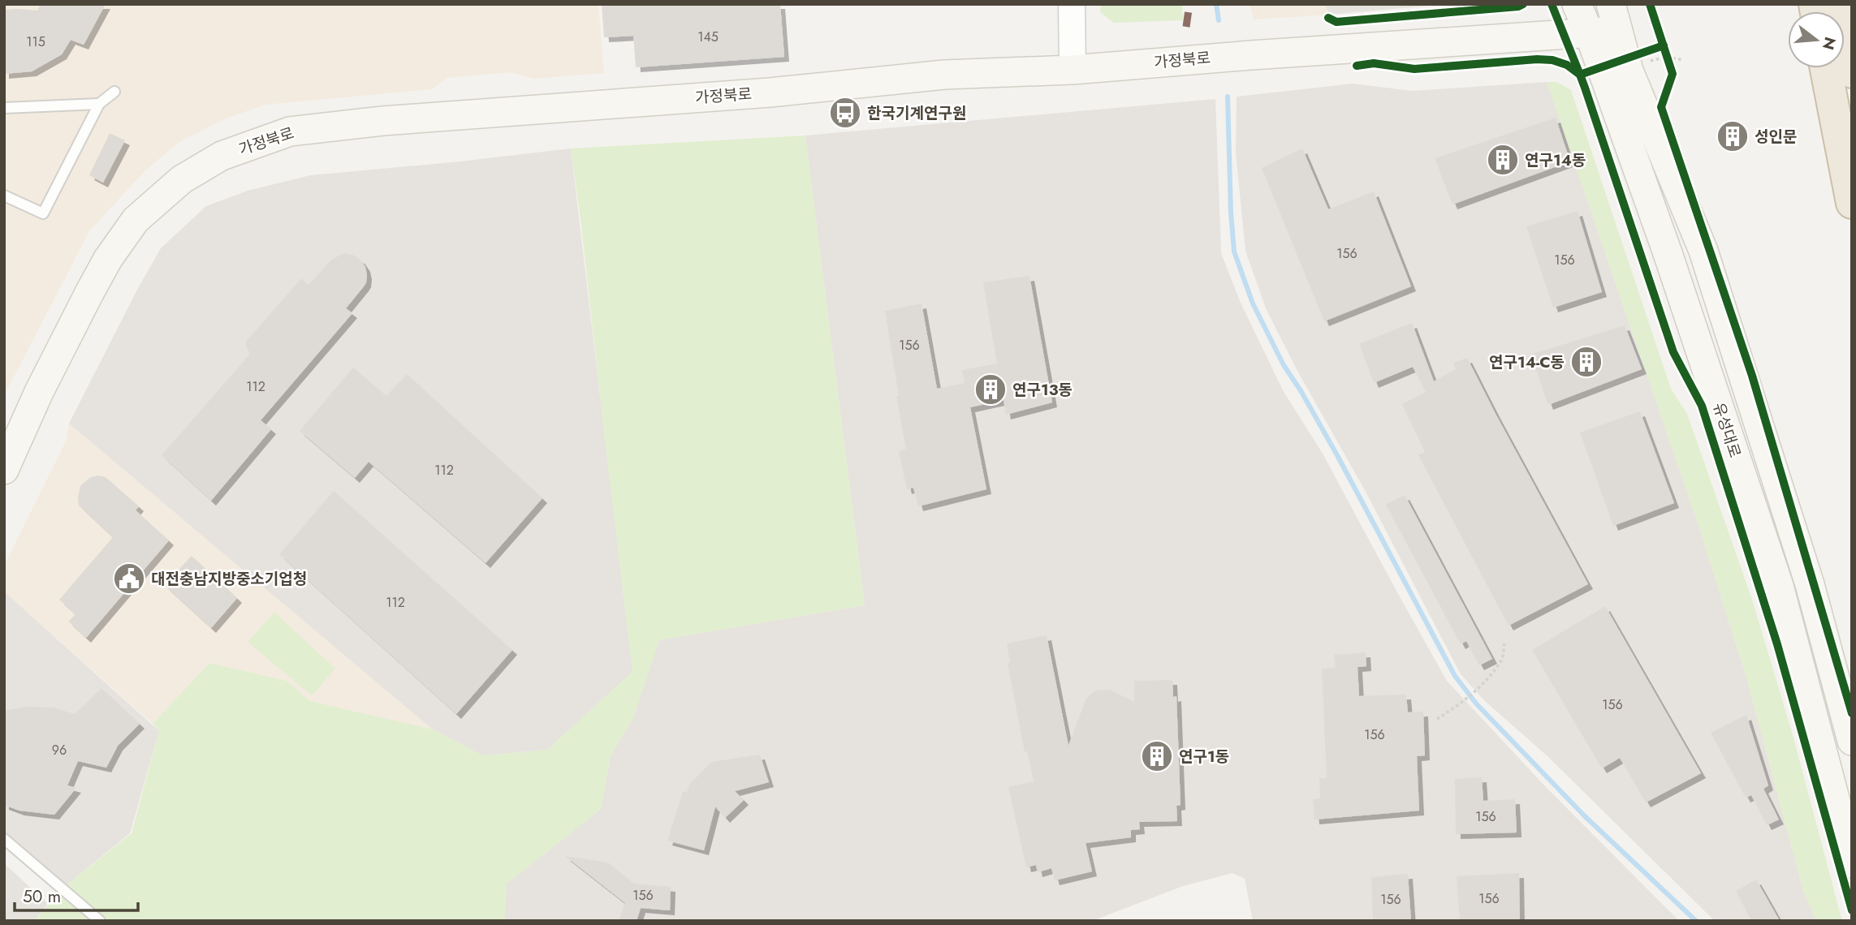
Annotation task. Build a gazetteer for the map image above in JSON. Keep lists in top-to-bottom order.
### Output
{
  "streets": {
    "main road": ["가정북로", "유성대로"]
  },
  "crossings": [
    ["가정북로", "유성대로"]
  ],
  "places": {
    "bus stop": ["한국기계연구원"],
    "building": [
      "성인문",
      "연구14동",
      "연구14-C동",
      "연구13동",
      "연구1동"
    ],
    "public building": ["대전충남지방중소기업청"]
  },
  "house_numbers": [
    "145",
    "115",
    "156",
    "156",
    "156",
    "112",
    "112",
    "112",
    "156",
    "156",
    "96",
    "156",
    "156",
    "156",
    "156"
  ],
  "scale_bar": "50 m",
  "north": "right"
}
